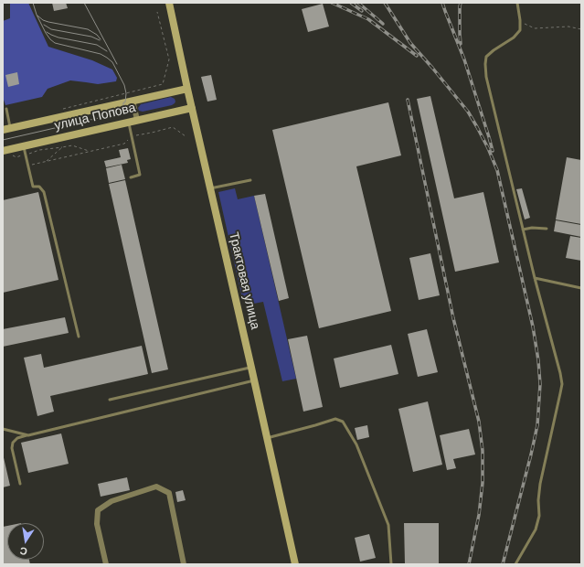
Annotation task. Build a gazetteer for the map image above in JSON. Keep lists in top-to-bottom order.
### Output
{
  "streets": {
    "main road": ["улица Попова", "Трактовая улица"]
  },
  "crossings": [
    ["улица Попова", "Трактовая улица"]
  ],
  "north": "bottom"
}
